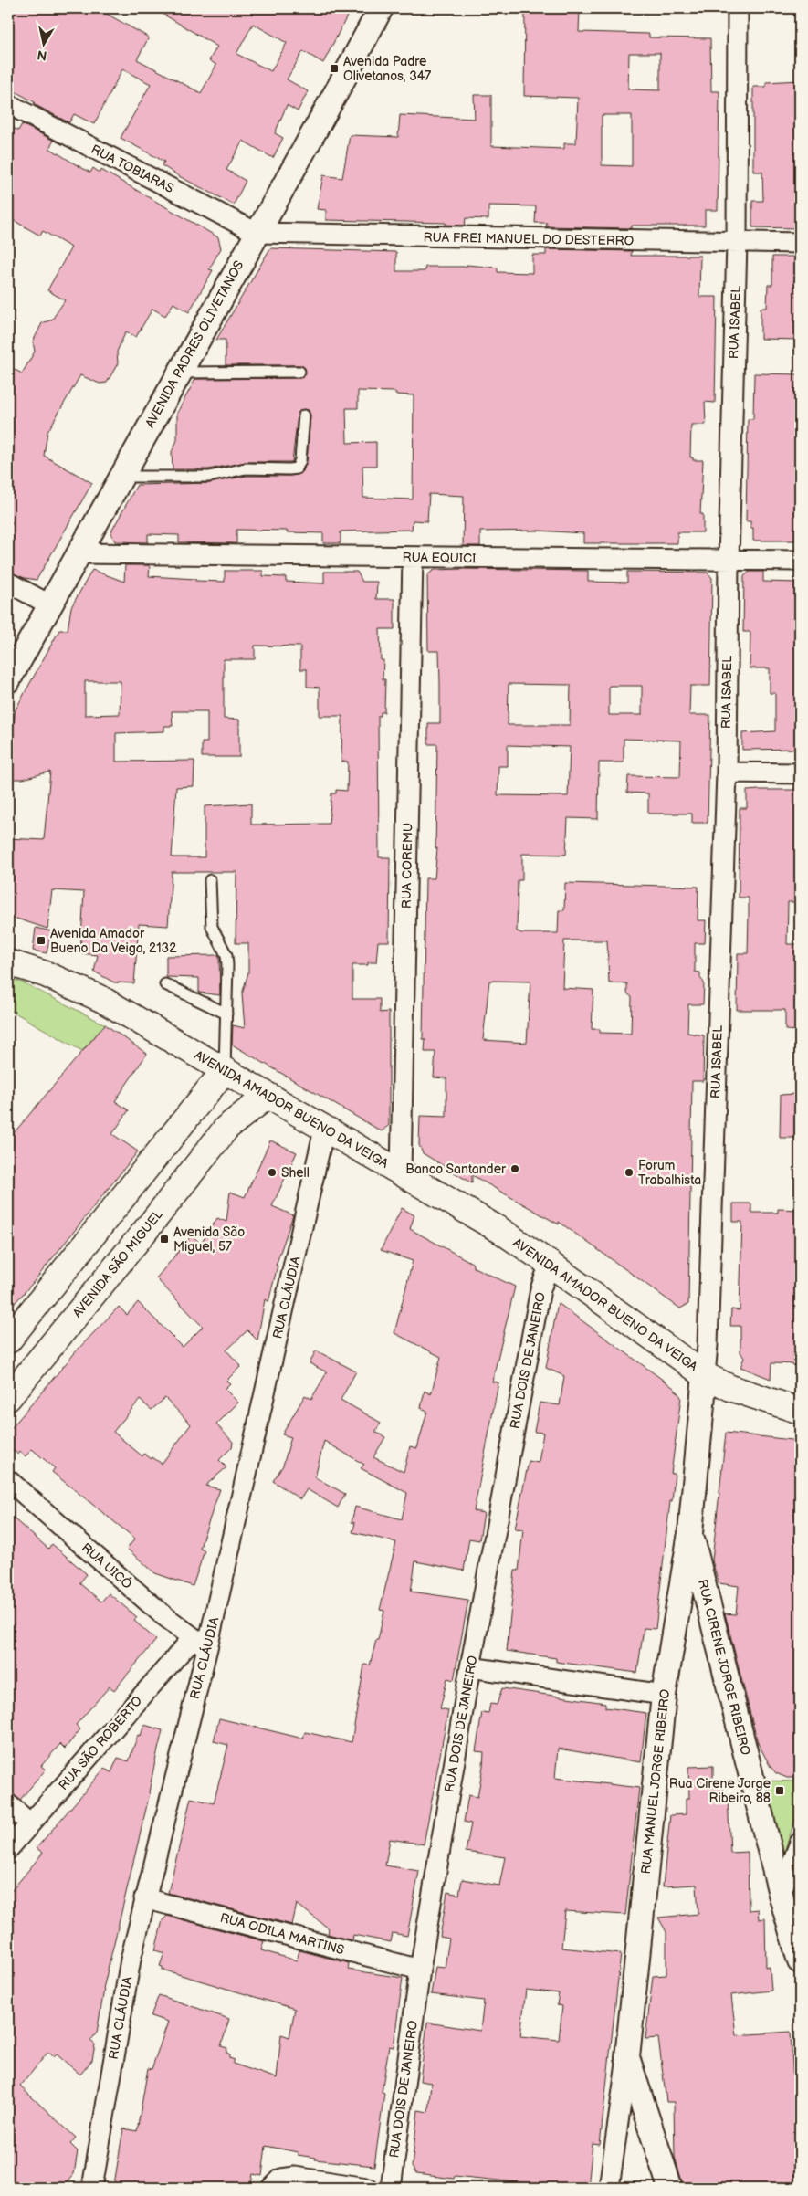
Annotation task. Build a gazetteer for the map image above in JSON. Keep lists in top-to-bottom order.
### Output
{
  "streets": {
    "main road": ["AVENIDA AMADOR BUENO DA VEIGA", "AVENIDA SÃO MIGUEL"],
    "street": [
      "RUA TOBIARAS",
      "RUA FREI MANUEL DO DESTERRO",
      "RUA ISABEL",
      "AVENIDA PADRES OLIVETANOS",
      "RUA EQUICI",
      "RUA COREMU",
      "RUA CLÁUDIA",
      "RUA DOIS DE JANEIRO",
      "RUA UICÓ",
      "RUA CIRENE JORGE RIBEIRO",
      "RUA SÃO ROBERTO",
      "RUA MANUEL JORGE RIBEIRO",
      "RUA ODILA MARTINS"
    ]
  },
  "crossings": [
    ["RUA TOBIARAS", "RUA FREI MANUEL DO DESTERRO"],
    ["RUA TOBIARAS", "AVENIDA PADRES OLIVETANOS"],
    ["RUA FREI MANUEL DO DESTERRO", "RUA ISABEL"],
    ["RUA FREI MANUEL DO DESTERRO", "AVENIDA PADRES OLIVETANOS"],
    ["RUA ISABEL", "RUA EQUICI"],
    ["RUA ISABEL", "AVENIDA AMADOR BUENO DA VEIGA"],
    ["RUA ISABEL", "RUA MANUEL JORGE RIBEIRO"],
    ["AVENIDA PADRES OLIVETANOS", "RUA EQUICI"],
    ["RUA EQUICI", "RUA COREMU"],
    ["RUA COREMU", "AVENIDA AMADOR BUENO DA VEIGA"],
    ["AVENIDA AMADOR BUENO DA VEIGA", "AVENIDA SÃO MIGUEL"],
    ["AVENIDA AMADOR BUENO DA VEIGA", "RUA CLÁUDIA"],
    ["AVENIDA AMADOR BUENO DA VEIGA", "RUA DOIS DE JANEIRO"],
    ["AVENIDA AMADOR BUENO DA VEIGA", "RUA MANUEL JORGE RIBEIRO"],
    ["RUA CLÁUDIA", "RUA UICÓ"],
    ["RUA CLÁUDIA", "RUA SÃO ROBERTO"],
    ["RUA CLÁUDIA", "RUA ODILA MARTINS"],
    ["RUA DOIS DE JANEIRO", "RUA ODILA MARTINS"],
    ["RUA UICÓ", "RUA SÃO ROBERTO"],
    ["RUA CIRENE JORGE RIBEIRO", "RUA MANUEL JORGE RIBEIRO"]
  ],
  "places": {
    "transit": [
      "Avenida Padre Olivetanos, 347",
      "Avenida Amador Bueno Da Veiga, 2132",
      "Avenida São Miguel, 57",
      "Rua Cirene Jorge Ribeiro, 88"
    ],
    "other": ["Banco Santander", "Shell", "Forum Trabalhista"]
  },
  "north": "bottom"
}
